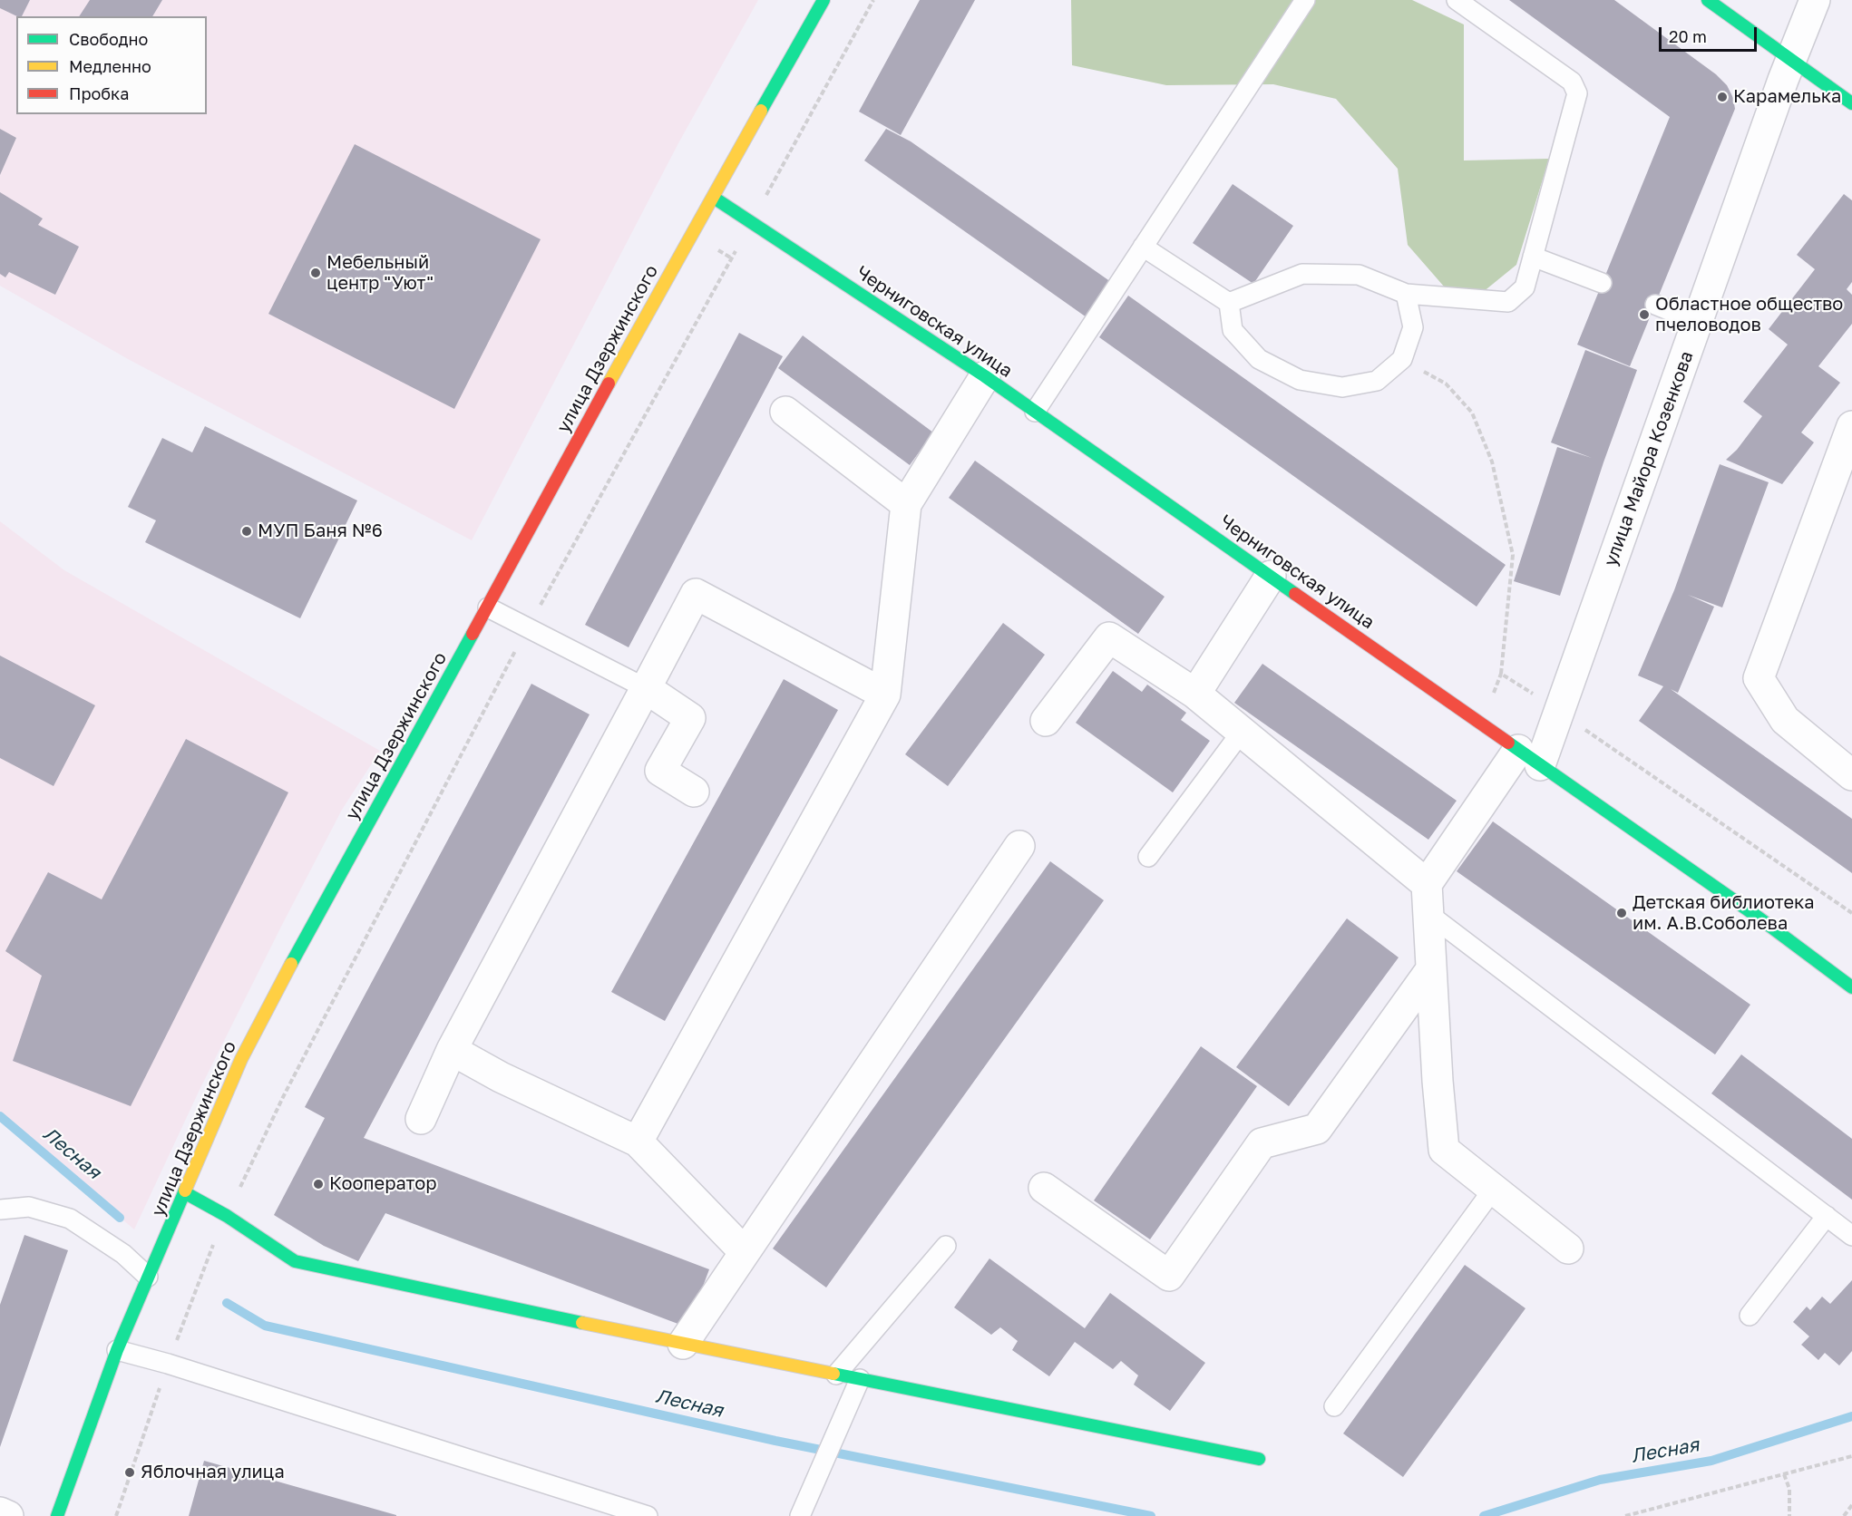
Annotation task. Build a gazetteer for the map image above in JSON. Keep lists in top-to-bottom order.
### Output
{
  "streets": {
    "main road": ["Черниговская улица", "улица Дзержинского"],
    "street": ["улица Майора Козенкова"]
  },
  "crossings": [
    ["Черниговская улица", "улица Дзержинского"],
    ["Черниговская улица", "улица Майора Козенкова"]
  ],
  "water": ["Лесная"],
  "places": [
    "Карамелька",
    "Мебельный центр \"Уют\"",
    "Областное общество пчеловодов",
    "МУП Баня №6",
    "Детская библиотека им. А.В.Соболева",
    "Кооператор",
    "Яблочная улица"
  ],
  "legend": ["Свободно", "Медленно", "Пробка"],
  "scale_bar": "20 m"
}
